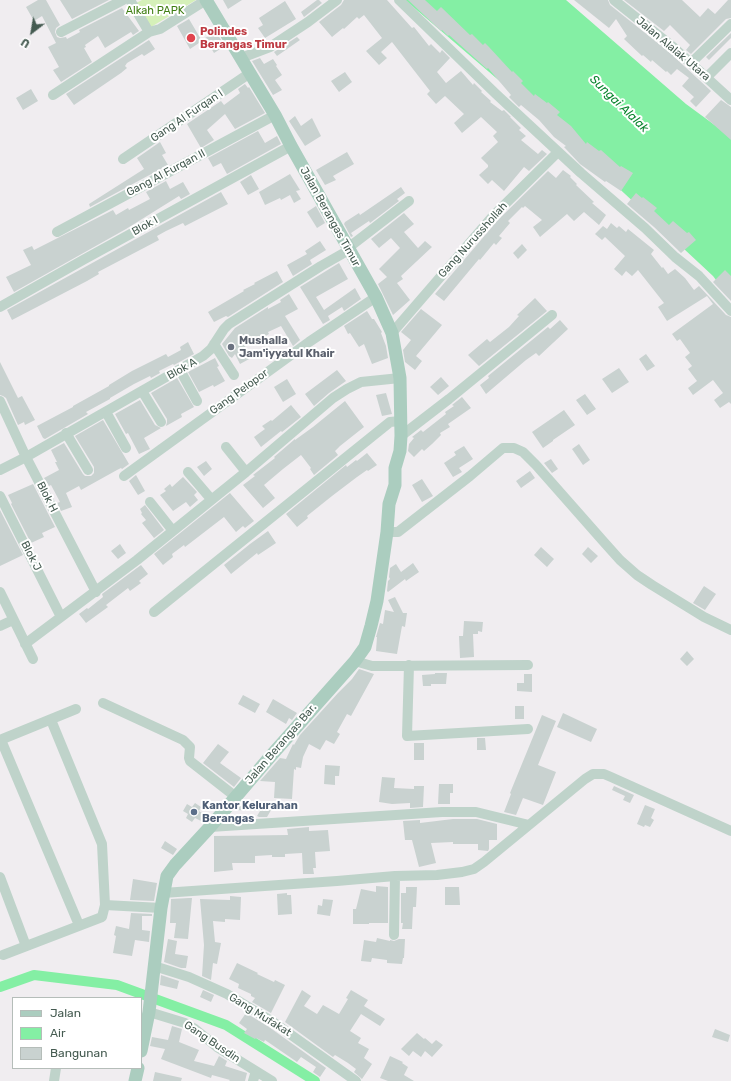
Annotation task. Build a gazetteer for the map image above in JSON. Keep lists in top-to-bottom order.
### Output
{
  "streets": {
    "main road": ["Jalan Berangas Timur", "Jalan Berangas Bar."],
    "street": [
      "Jalan Alalak Utara",
      "Gang Al Furqan I",
      "Gang Al Furqan II",
      "Blok I",
      "Gang Nurusshollah",
      "Blok A",
      "Gang Pelopor",
      "Blok H",
      "Blok J",
      "Gang Mufakat",
      "Gang Busdin"
    ]
  },
  "crossings": [
    ["Gang Al Furqan I", "Jalan Berangas Timur"],
    ["Gang Al Furqan II", "Jalan Berangas Timur"],
    ["Jalan Berangas Timur", "Blok I"],
    ["Jalan Berangas Timur", "Gang Nurusshollah"],
    ["Jalan Berangas Timur", "Blok A"],
    ["Jalan Berangas Timur", "Gang Pelopor"],
    ["Jalan Berangas Timur", "Jalan Berangas Bar."],
    ["Blok A", "Blok H"],
    ["Jalan Berangas Bar.", "Gang Mufakat"],
    ["Jalan Berangas Bar.", "Gang Busdin"]
  ],
  "water": ["Sungai Alalak"],
  "parks": ["Alkah PAPK"],
  "places": ["Polindes Berangas Timur", "Mushalla Jam'iyyatul Khair", "Kantor Kelurahan Berangas"],
  "legend": ["Jalan", "Air", "Bangunan"],
  "north": "bottom left"
}
